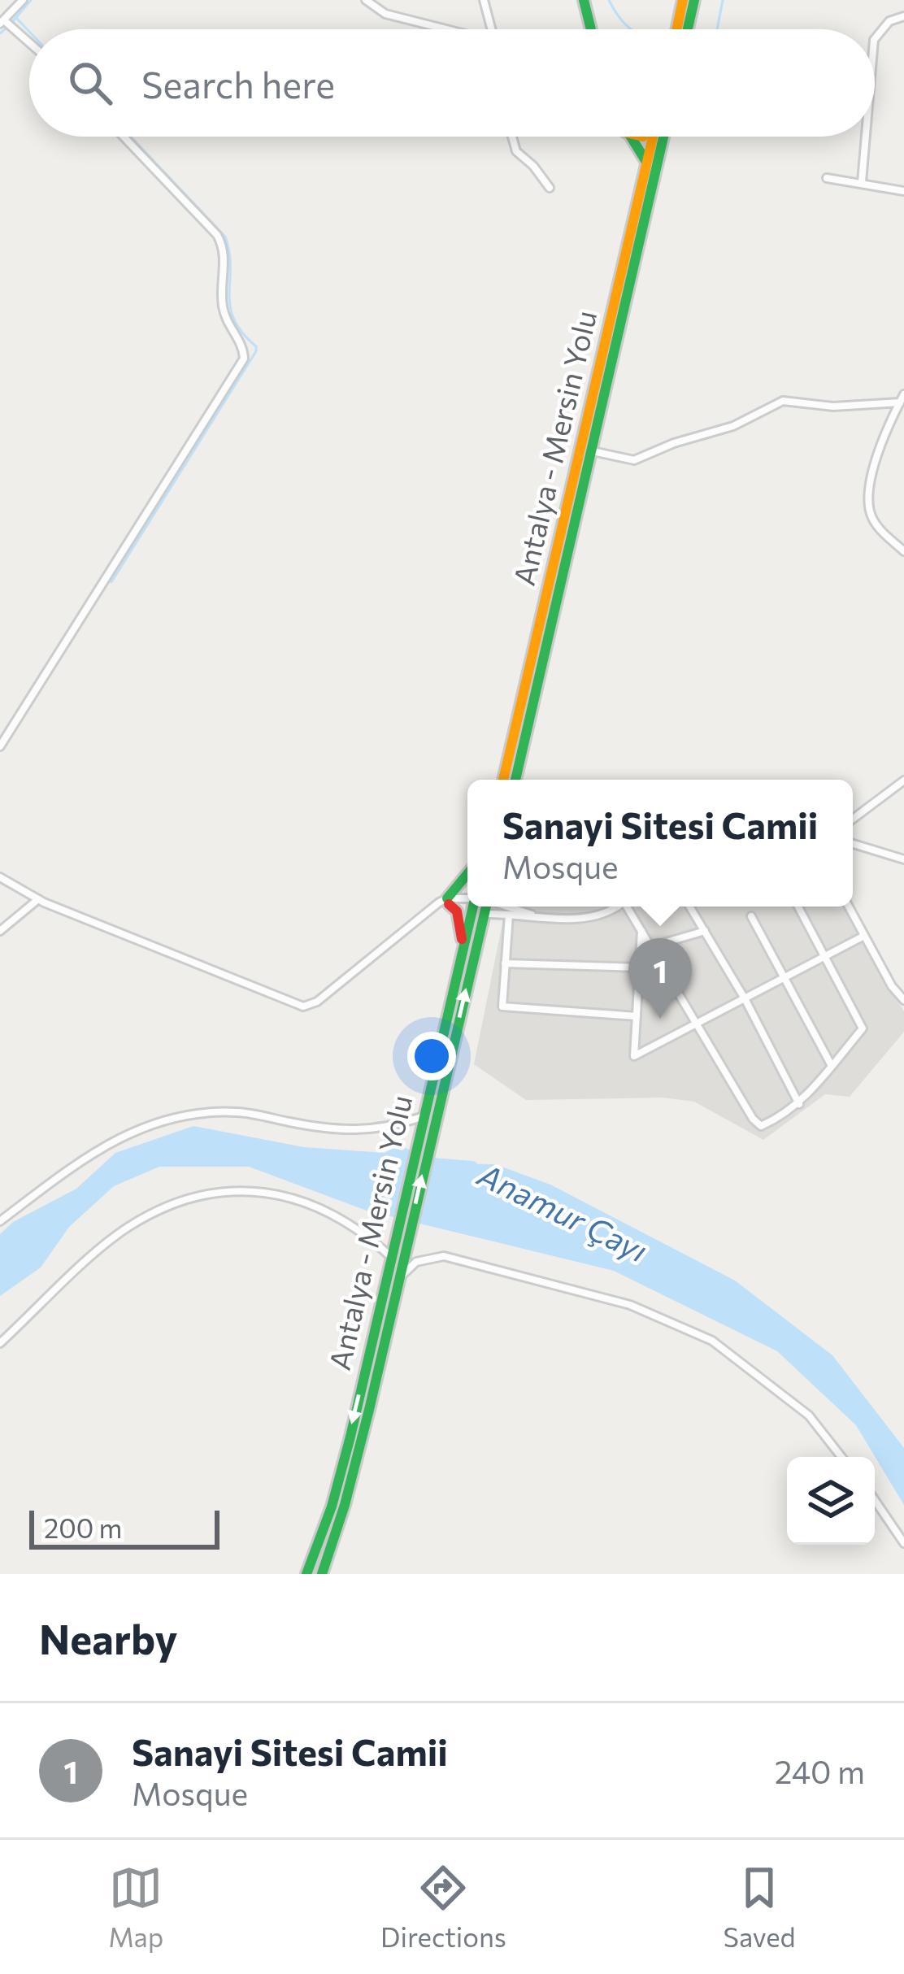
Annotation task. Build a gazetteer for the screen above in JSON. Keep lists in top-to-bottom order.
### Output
{
  "streets": {
    "main road": ["Antalya - Mersin Yolu"]
  },
  "water": ["Anamur Çayı"],
  "scale_bar": "200 m",
  "page": {
    "search": "Search here",
    "popup": ["Sanayi Sitesi Camii", "Mosque"],
    "pins": "1",
    "scale": "200 m",
    "heading": "Nearby",
    "list": [
      {
        "mark": "1",
        "name": "Sanayi Sitesi Camii",
        "note": "Mosque",
        "value": "240 m"
      }
    ],
    "nav": ["Map", "Directions", "Saved"]
  }
}
